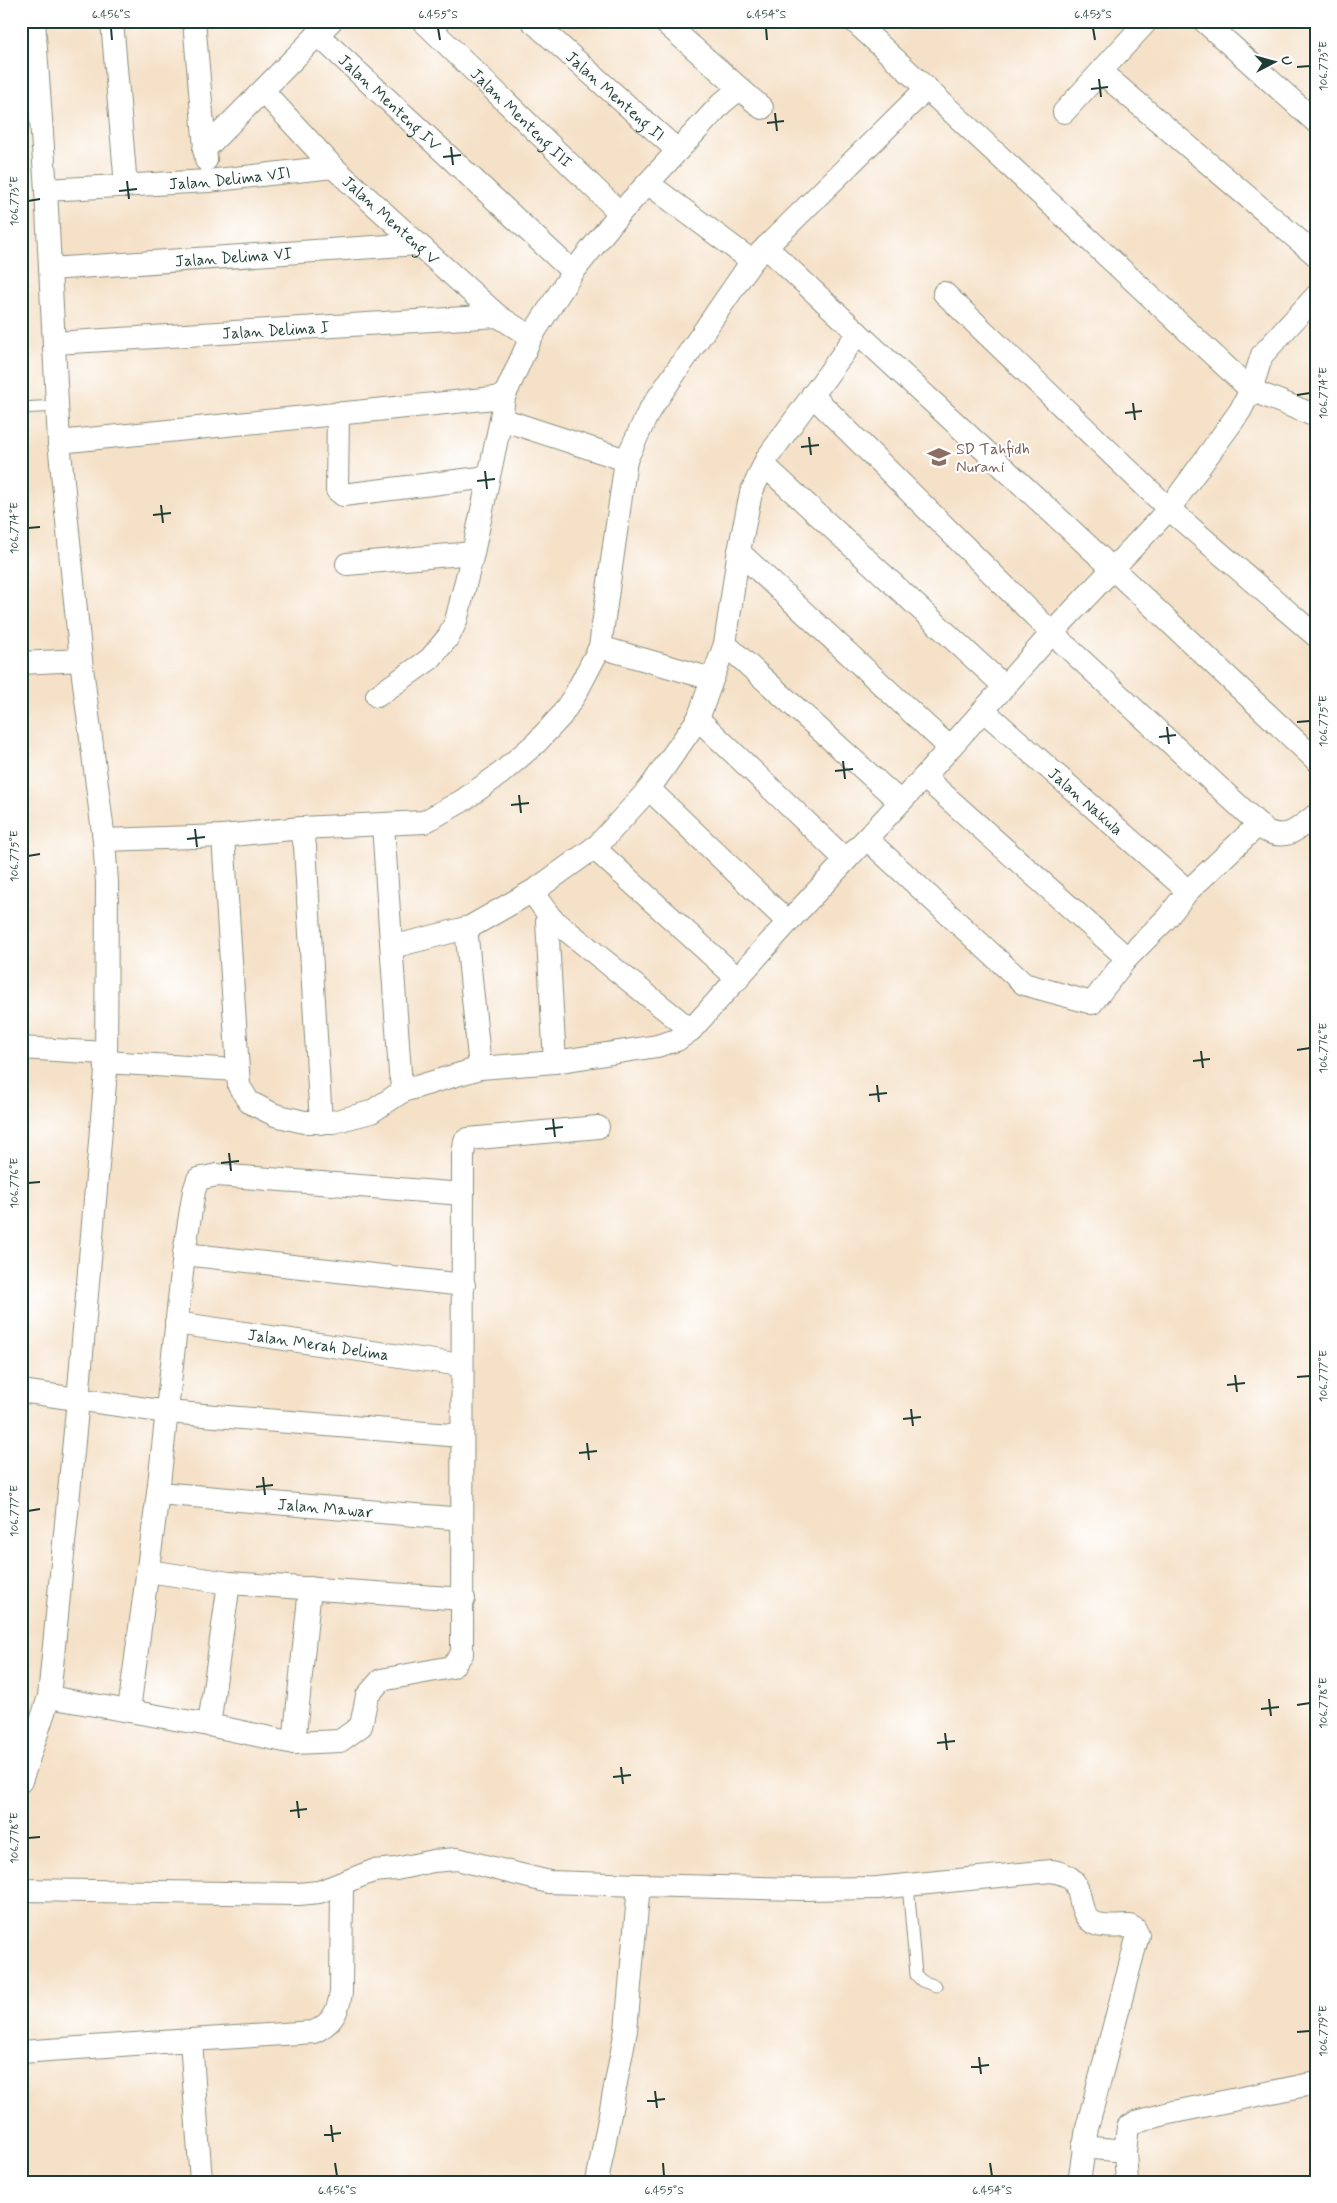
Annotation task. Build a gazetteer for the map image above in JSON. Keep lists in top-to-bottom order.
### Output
{
  "streets": {
    "street": [
      "Jalan Menteng II",
      "Jalan Menteng IV",
      "Jalan Menteng III",
      "Jalan Delima VII",
      "Jalan Menteng V",
      "Jalan Delima VI",
      "Jalan Delima I",
      "Jalan Nakula",
      "Jalan Merah Delima",
      "Jalan Mawar"
    ]
  },
  "crossings": [
    ["Jalan Delima VII", "Jalan Menteng V"],
    ["Jalan Menteng V", "Jalan Delima VI"],
    ["Jalan Menteng V", "Jalan Delima I"]
  ],
  "places": {
    "school or university": ["SD Tahfidh Nurani"]
  },
  "north": "right",
  "coordinates": [
    "6.456°S",
    "6.455°S",
    "6.454°S",
    "6.453°S",
    "106.773°E",
    "106.774°E",
    "106.775°E",
    "106.776°E",
    "106.777°E",
    "106.778°E",
    "106.779°E"
  ]
}
